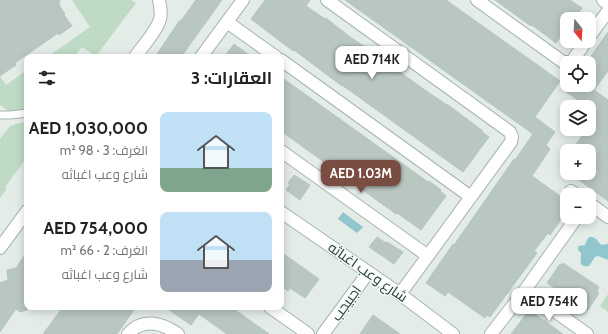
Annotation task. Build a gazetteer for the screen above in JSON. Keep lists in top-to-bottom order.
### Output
{
  "streets": {
    "street": ["شارع وعب اغباثه", "اجبيجب"]
  },
  "crossings": [
    ["شارع وعب اغباثه", "اجبيجب"]
  ],
  "north": "bottom",
  "page": {
    "map_buttons": ["+", "−"],
    "price": ["AED 714K", "AED 1.03M", "AED 754K"],
    "heading": "العقارات: 3",
    "list": [
      {
        "name": "AED 1,030,000",
        "note": "الغرف: 3 · 98 m² · شارع وعب اغباثه"
      },
      {
        "name": "AED 754,000",
        "note": "الغرف: 2 · 66 m² · شارع وعب اغباثه"
      }
    ]
  }
}
